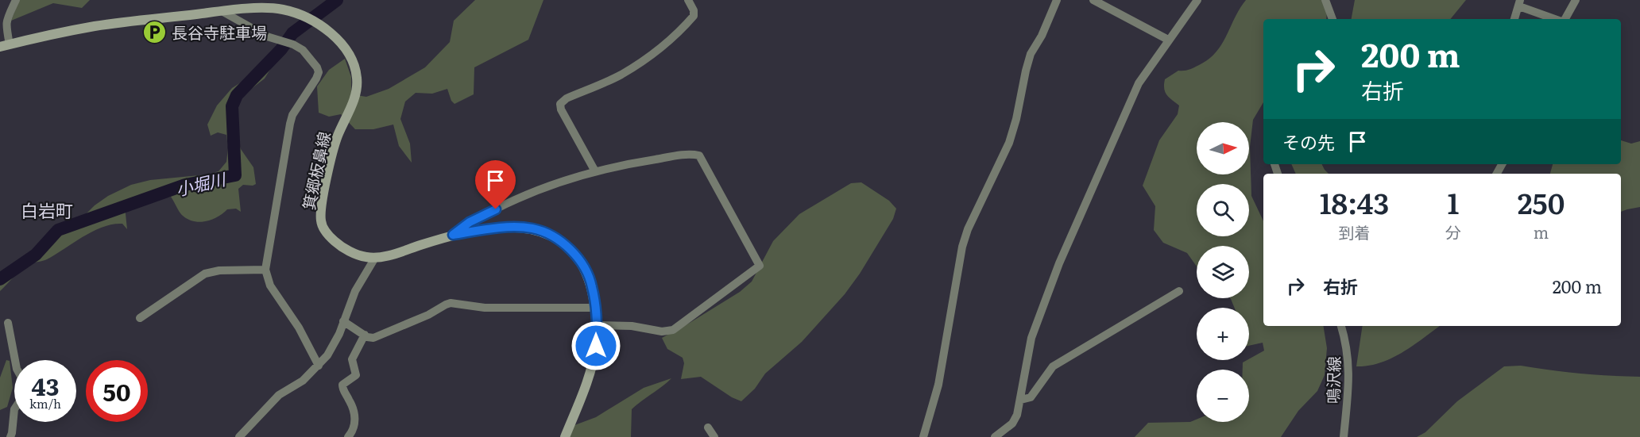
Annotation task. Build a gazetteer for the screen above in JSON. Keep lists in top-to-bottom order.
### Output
{
  "streets": {
    "main road": ["箕郷板鼻線"],
    "street": ["鳴沢線"]
  },
  "districts": ["白岩町"],
  "water": ["小堀川"],
  "places": {
    "parking": ["長谷寺駐車場"]
  },
  "north": "right",
  "page": {
    "turn": ["200 m", "右折"],
    "then": "その先",
    "map_buttons": ["+", "−"],
    "eta": [
      "18:43",
      "到着",
      "1",
      "分",
      "250",
      "m"
    ],
    "list": [
      {
        "name": "右折",
        "value": "200 m"
      }
    ],
    "speed": "43 km/h",
    "limit": "50"
  }
}
